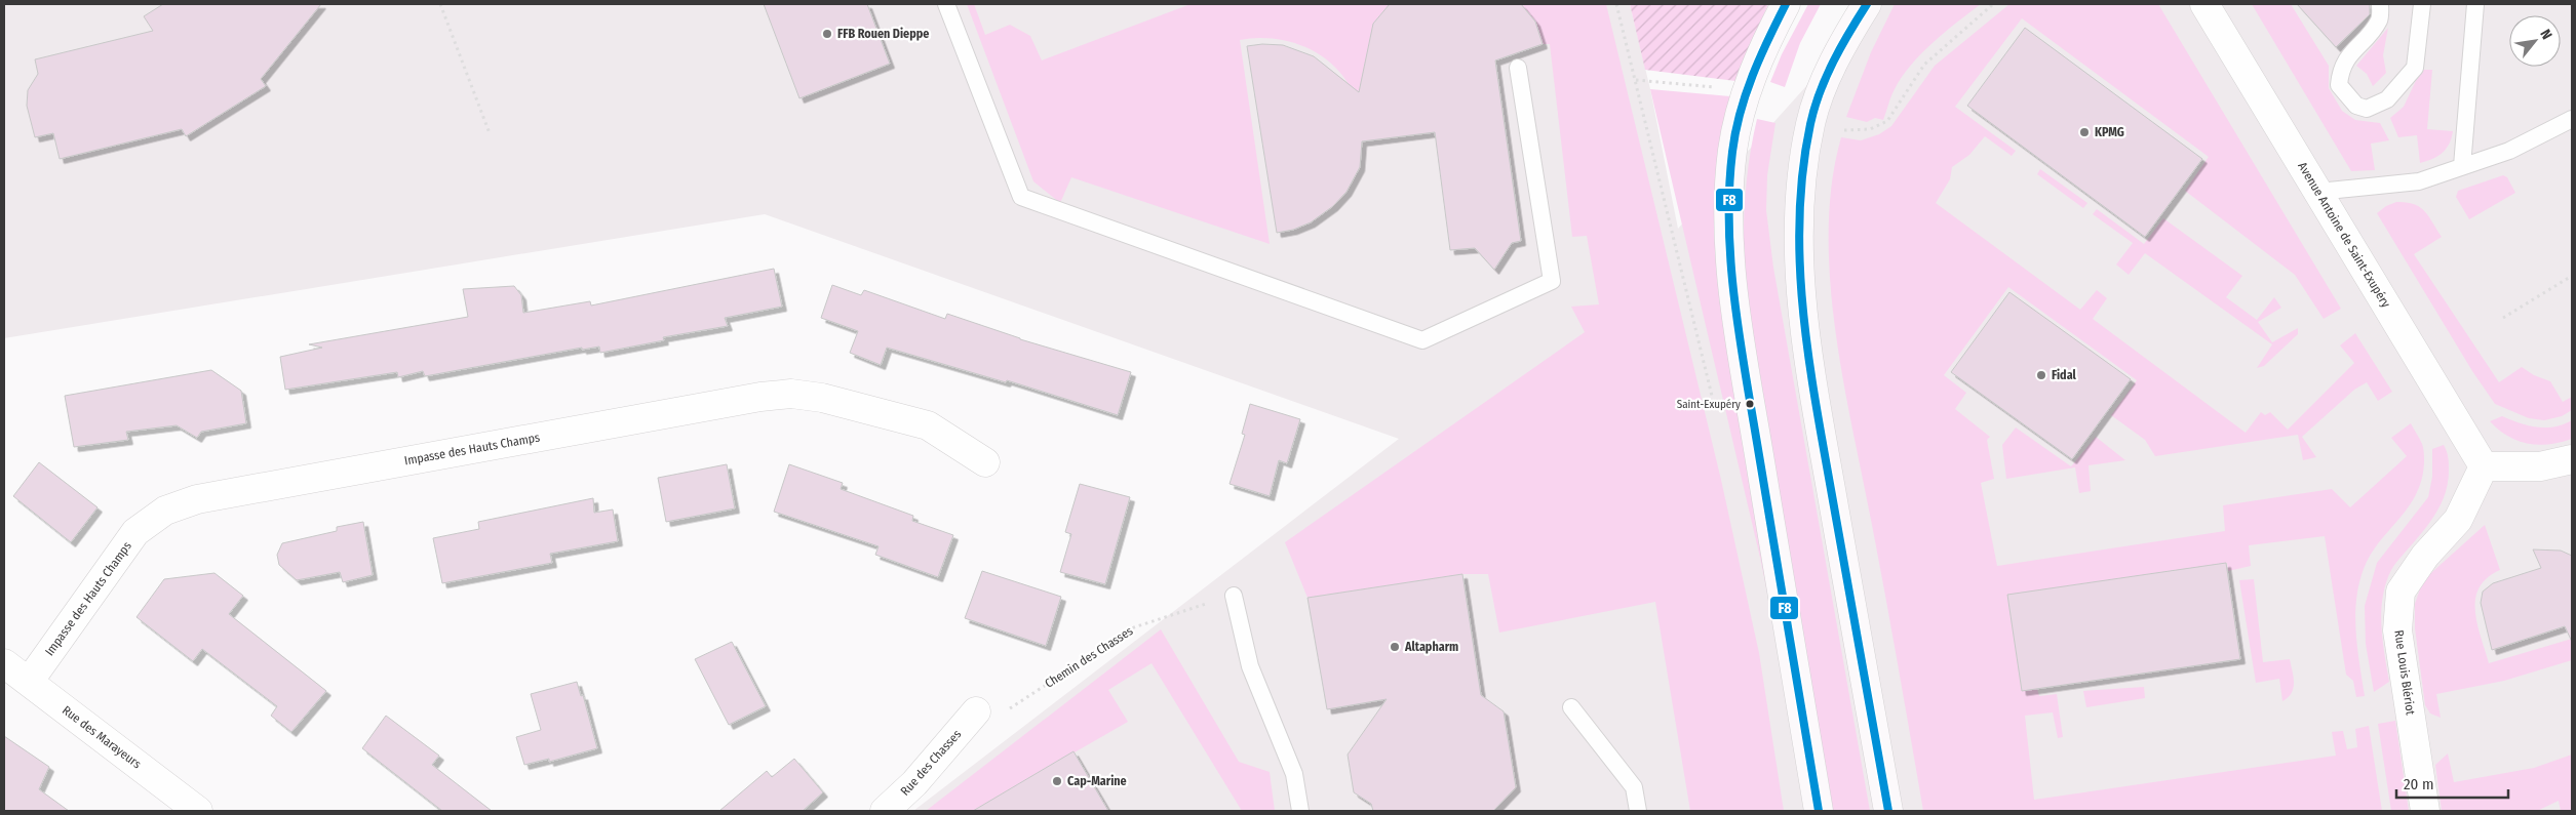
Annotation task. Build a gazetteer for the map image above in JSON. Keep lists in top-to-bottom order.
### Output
{
  "streets": {
    "street": [
      "Avenue Antoine de Saint-Exupéry",
      "Impasse des Hauts Champs",
      "Rue Louis Blériot",
      "Rue des Marayeurs",
      "Rue des Chasses"
    ],
    "path": ["Chemin des Chasses"]
  },
  "crossings": [
    ["Avenue Antoine de Saint-Exupéry", "Rue Louis Blériot"],
    ["Impasse des Hauts Champs", "Rue des Marayeurs"],
    ["Chemin des Chasses", "Rue des Chasses"]
  ],
  "places": [
    "FFB Rouen Dieppe",
    "KPMG",
    "Fidal",
    "Saint-Exupéry",
    "Altapharm",
    "Cap-Marine"
  ],
  "lines": ["transit line F8"],
  "scale_bar": "20 m",
  "north": "top right"
}
